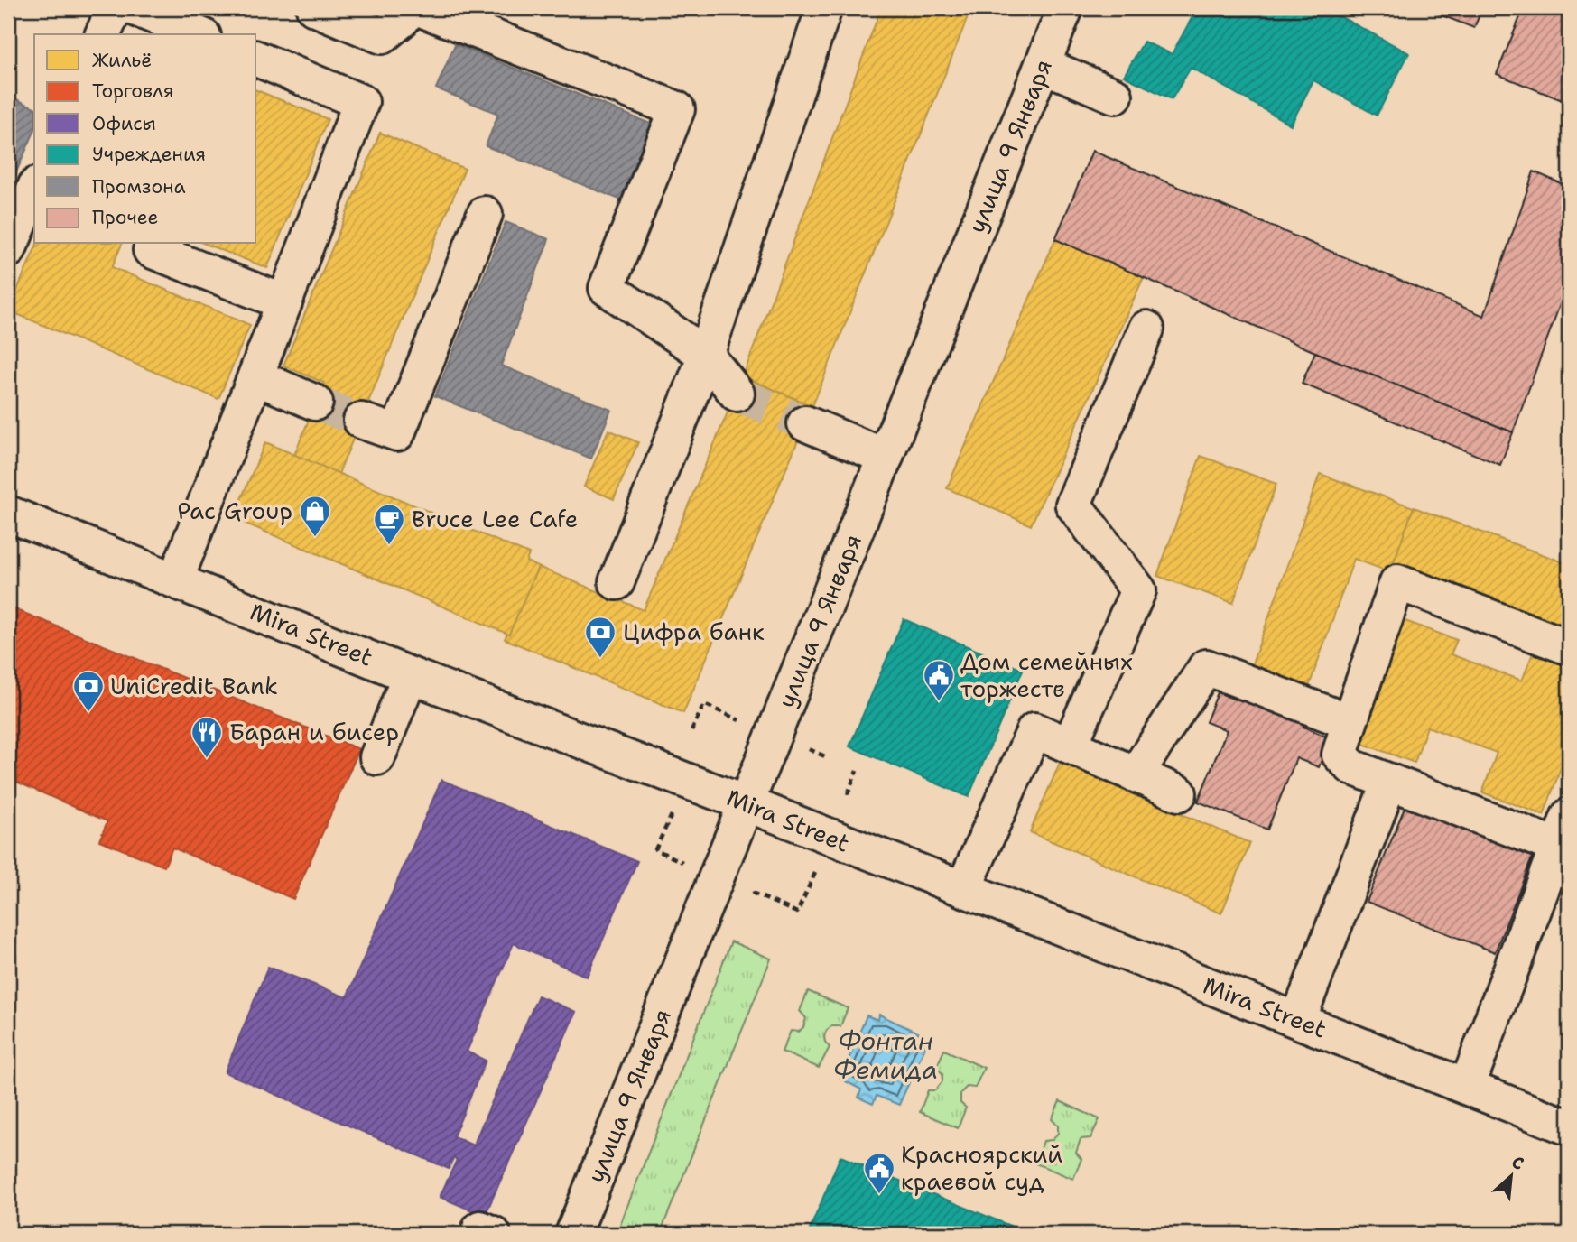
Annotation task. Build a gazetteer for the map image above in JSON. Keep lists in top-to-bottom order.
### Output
{
  "streets": {
    "main road": ["улица 9 Января", "Mira Street"]
  },
  "crossings": [
    ["улица 9 Января", "Mira Street"]
  ],
  "water": ["Фонтан Фемида"],
  "places": {
    "shop": ["Pac Group"],
    "cafe": ["Bruce Lee Cafe"],
    "bank": ["Цифра банк", "UniCredit Bank"],
    "public building": ["Дом семейных торжеств", "Красноярский краевой суд"],
    "restaurant": ["Баран и бисер"]
  },
  "legend": [
    "Жильё",
    "Торговля",
    "Офисы",
    "Учреждения",
    "Промзона",
    "Прочее"
  ],
  "north": "top right"
}
